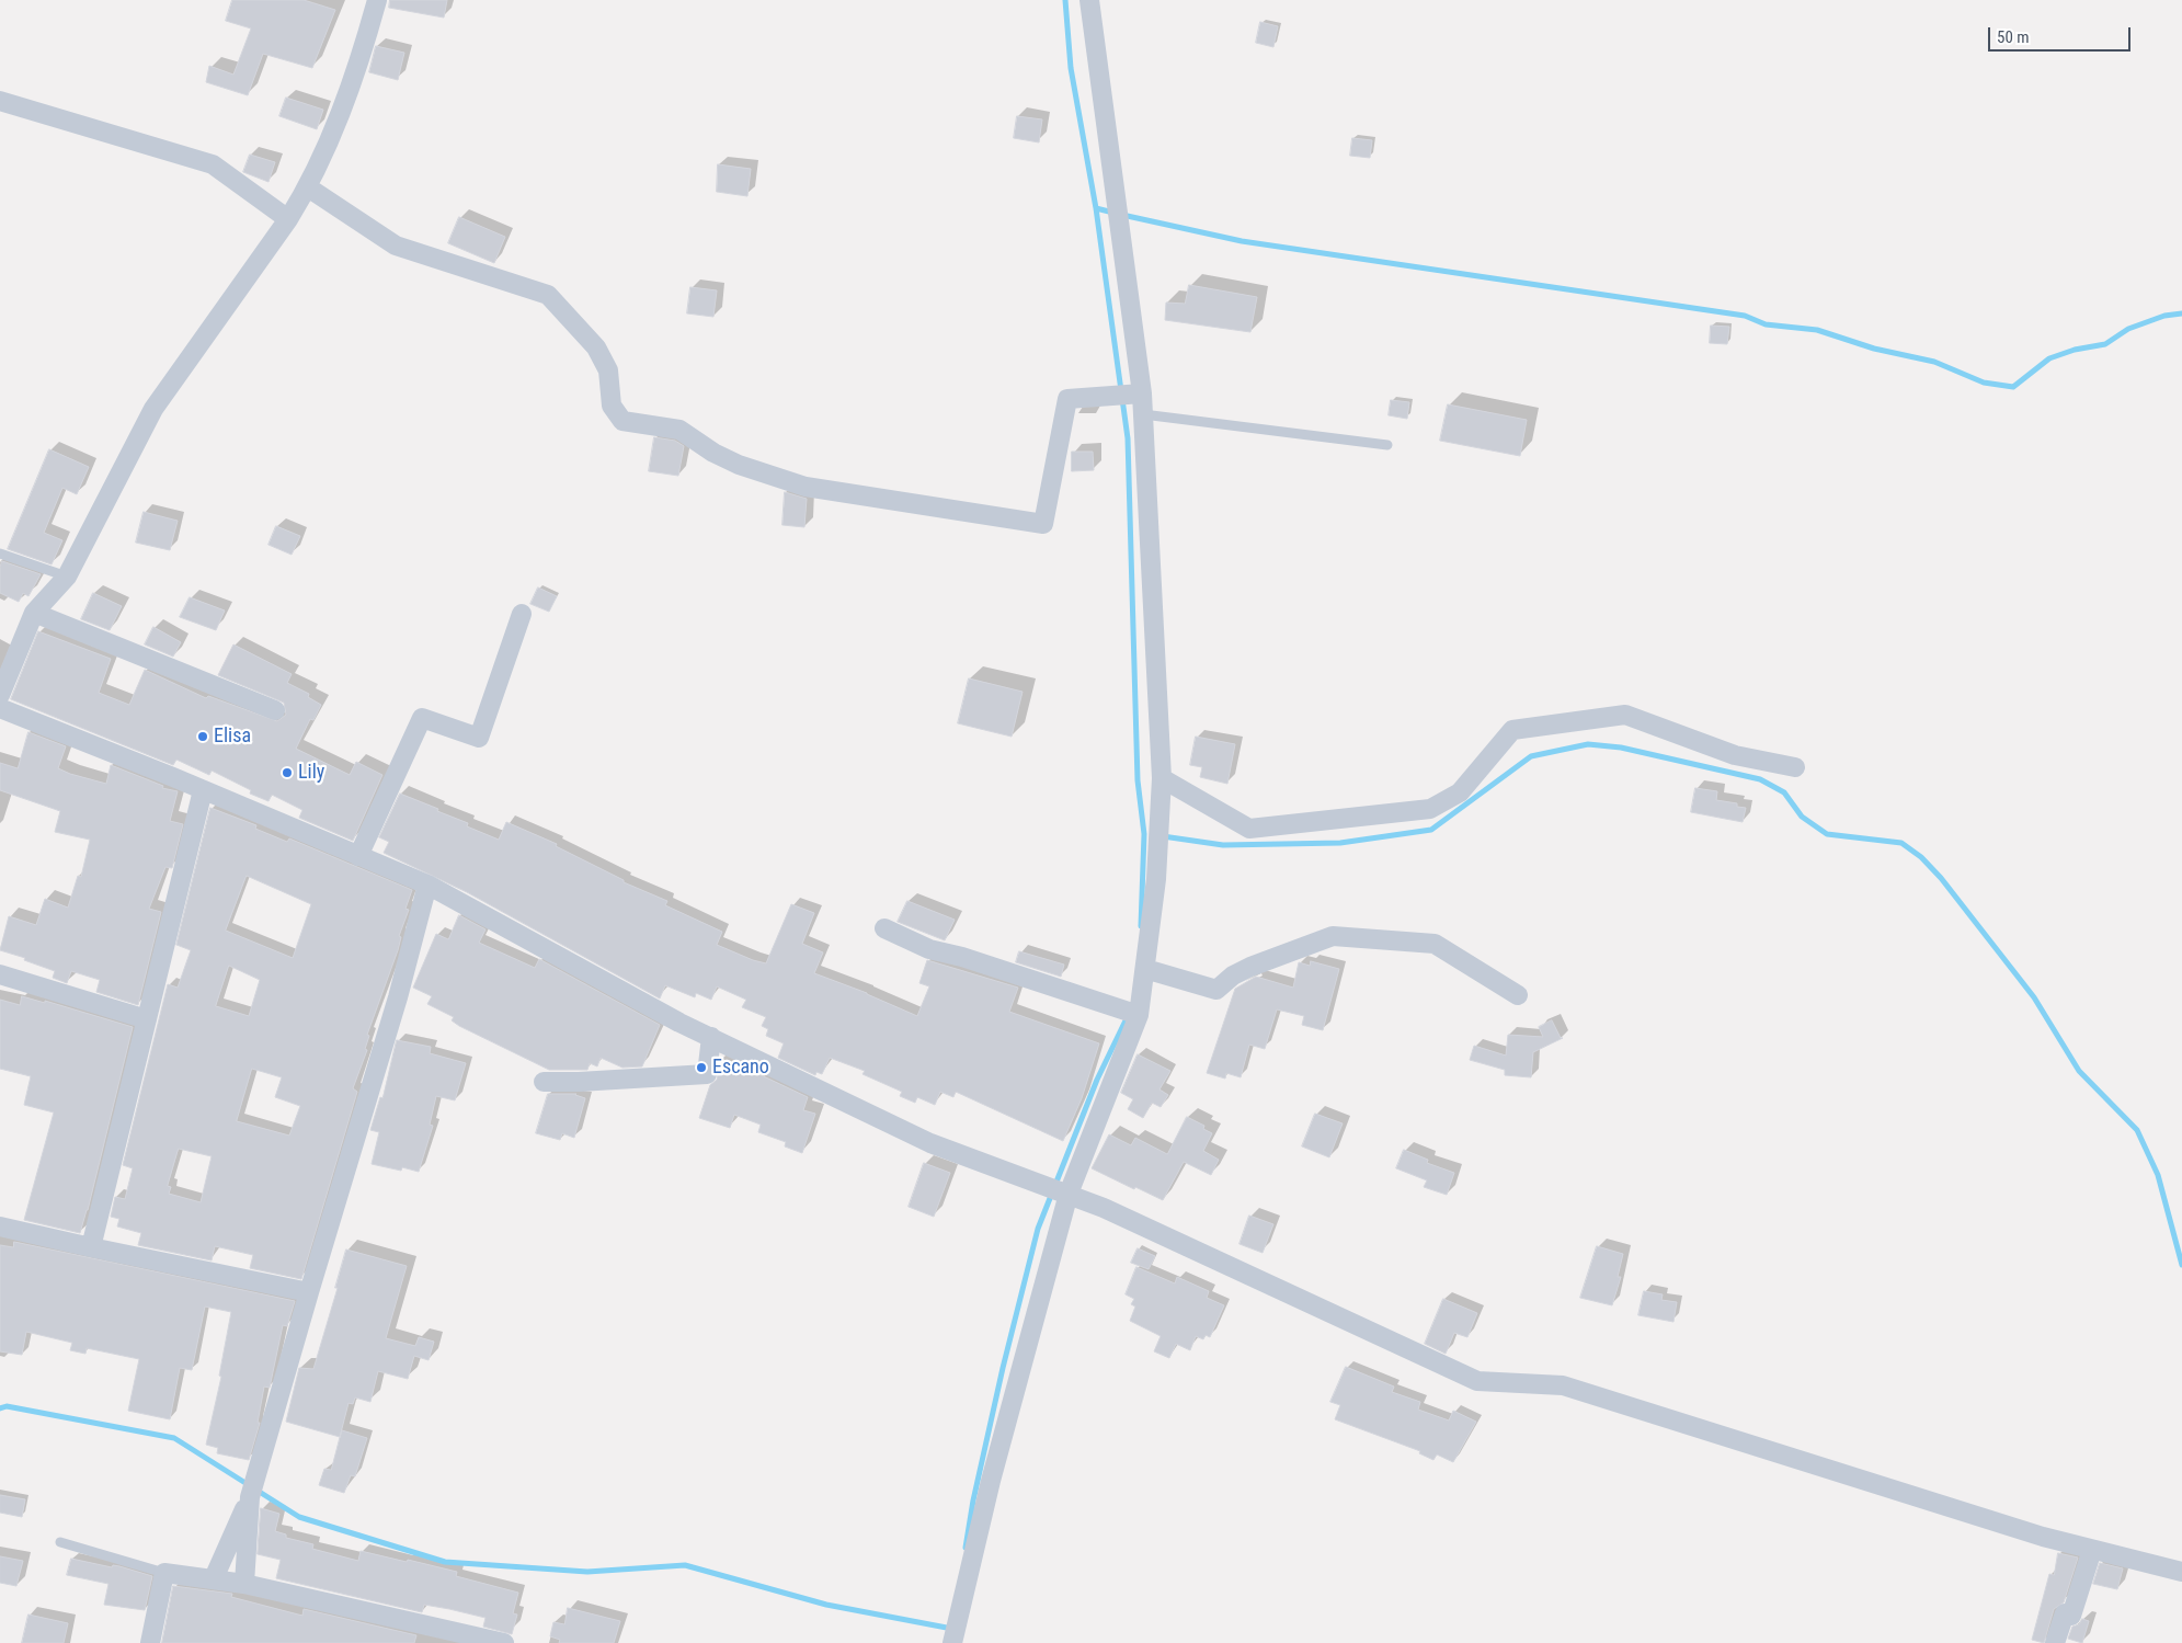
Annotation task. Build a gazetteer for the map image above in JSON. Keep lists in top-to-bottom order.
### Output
{
  "places": ["Elisa", "Lily", "Escano"],
  "scale_bar": "50 m"
}
